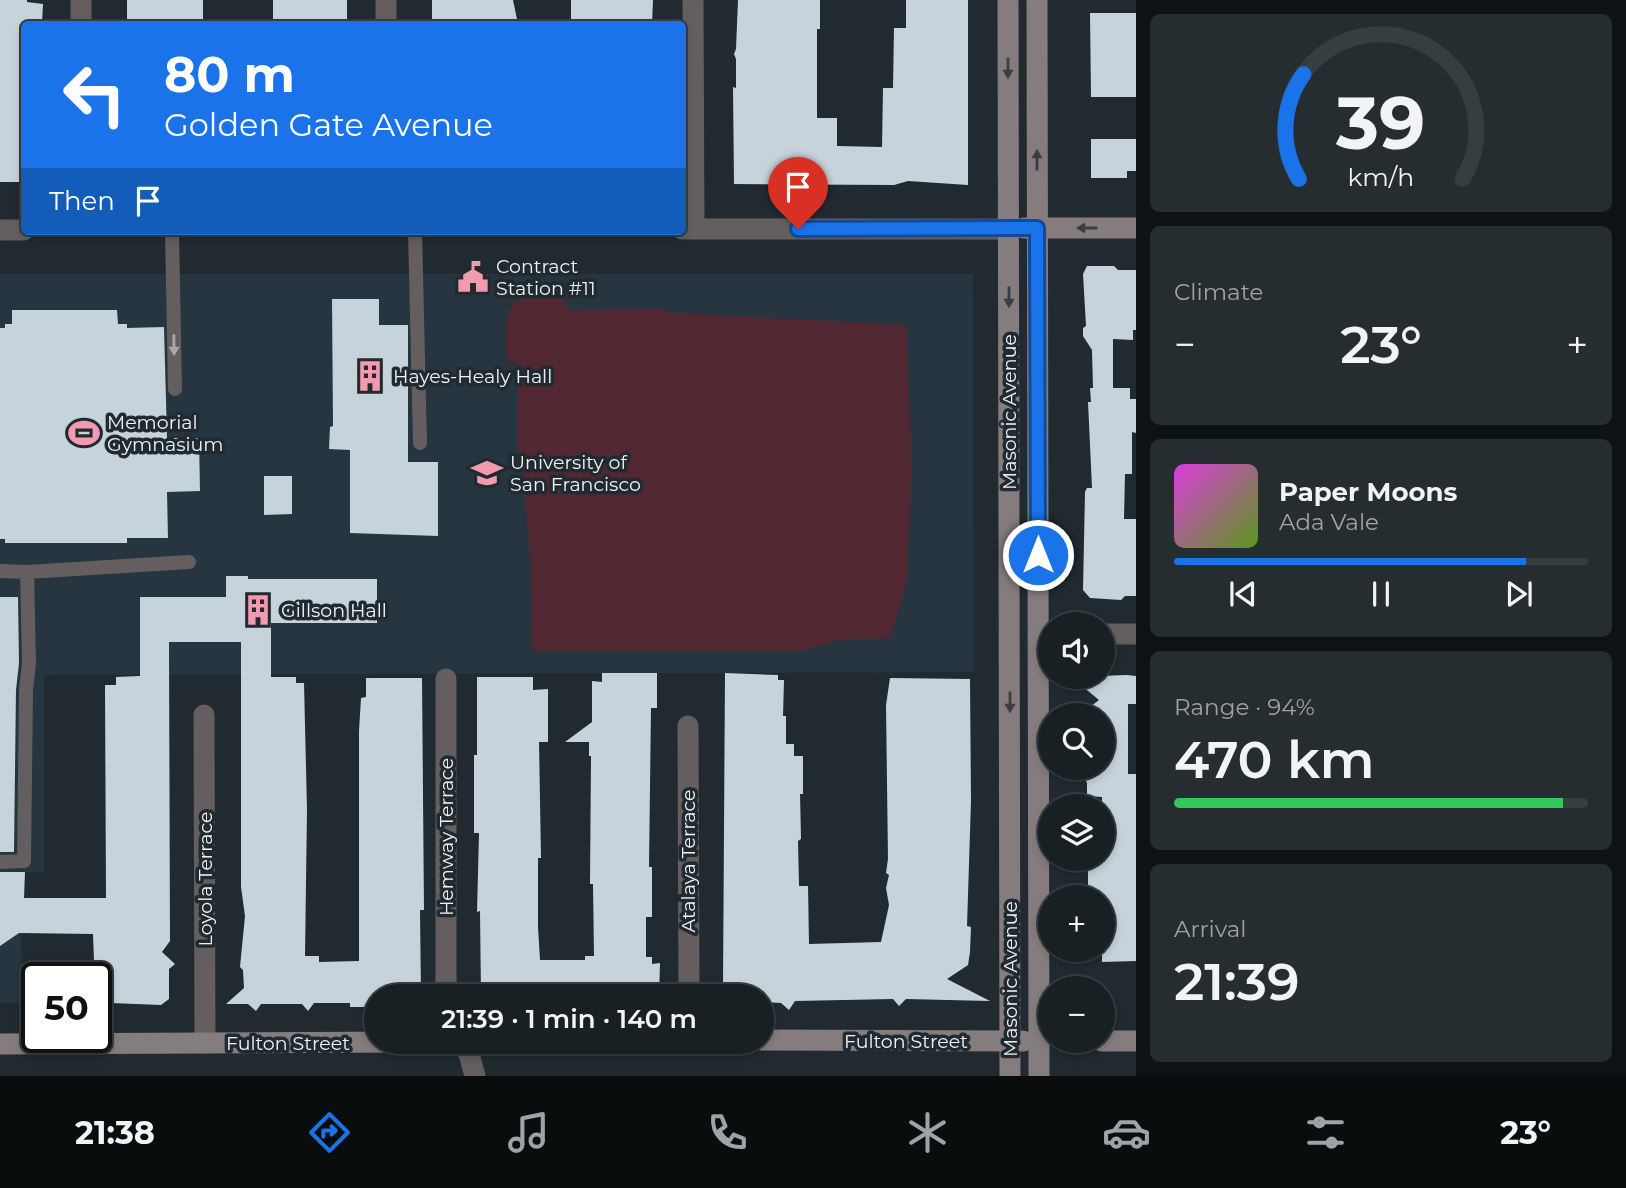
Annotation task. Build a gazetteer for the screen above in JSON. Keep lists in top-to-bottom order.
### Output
{
  "streets": {
    "main road": ["Masonic Avenue", "Fulton Street"],
    "street": ["Hemway Terrace", "Atalaya Terrace", "Loyola Terrace"]
  },
  "crossings": [
    ["Masonic Avenue", "Fulton Street"],
    ["Loyola Terrace", "Fulton Street"]
  ],
  "places": {
    "public building": ["Contract Station #11"],
    "building": ["Hayes-Healy Hall", "Gillson Hall"],
    "sports": ["Memorial Gymnasium"],
    "school or university": ["University of San Francisco"]
  },
  "page": {
    "turn": ["80 m", "Golden Gate Avenue"],
    "then": "Then",
    "tile": [
      "Climate",
      ["Range · 94%", "470 km"],
      ["Arrival", "21:39"]
    ],
    "heat": ["−", "23°", "+"],
    "song": ["Paper Moons", "Ada Vale"],
    "map_buttons": ["+", "−"],
    "limit": "50",
    "trip": "21:39 · 1 min · 140 m",
    "tabs": ["21:38", "23°"],
    "gauge": ["39", "km/h"]
  }
}
